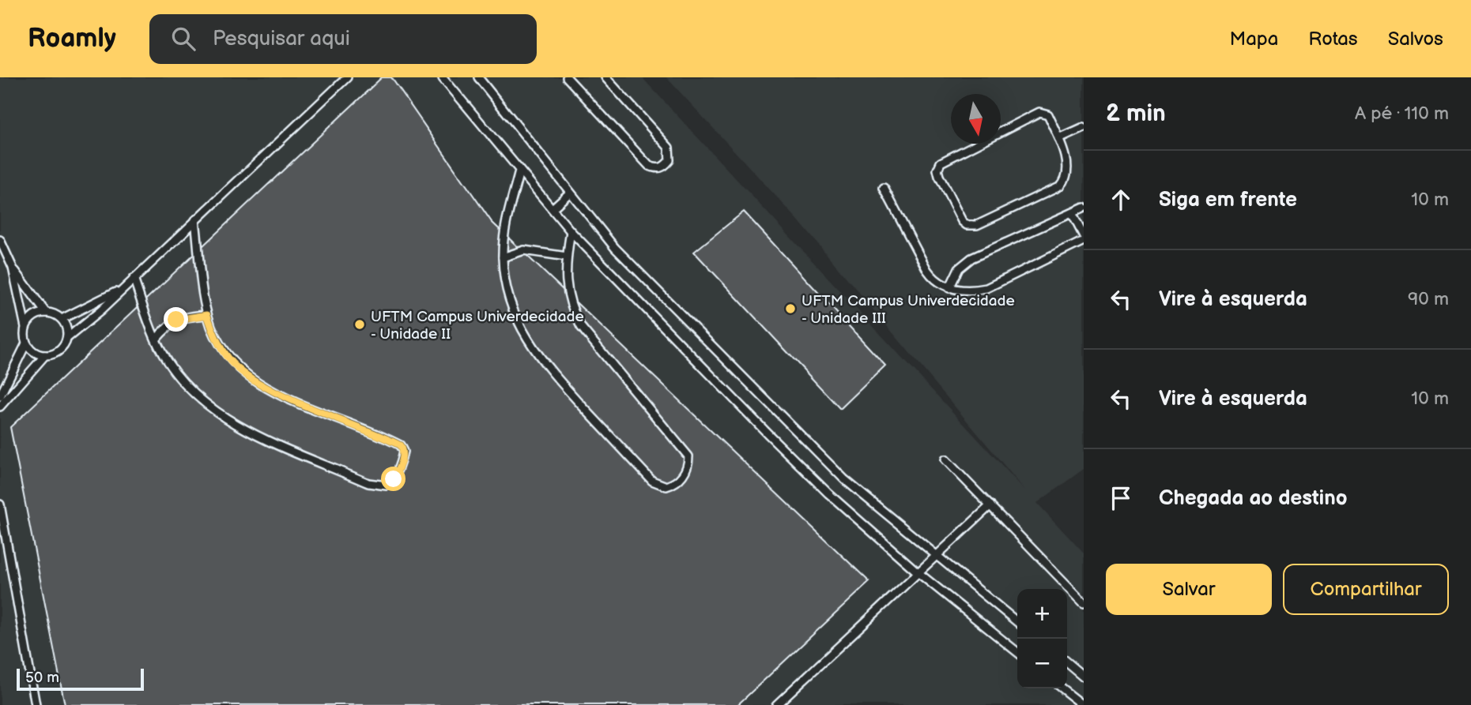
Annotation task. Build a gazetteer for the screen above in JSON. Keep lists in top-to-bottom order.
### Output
{
  "places": ["UFTM Campus Univerdecidade - Unidade III", "UFTM Campus Univerdecidade - Unidade II"],
  "scale_bar": "50 m",
  "north": "bottom",
  "page": {
    "header": "Roamly",
    "search": "Pesquisar aqui",
    "nav": ["Mapa", "Rotas", "Salvos"],
    "heading": ["2 min", "A pé · 110 m"],
    "list": [
      ["Siga em frente", "10 m"],
      ["Vire à esquerda", "90 m"],
      ["Vire à esquerda", "10 m"],
      "Chegada ao destino"
    ],
    "buttons": ["Salvar", "Compartilhar"],
    "map_buttons": ["+", "−"],
    "scale": "50 m"
  }
}
